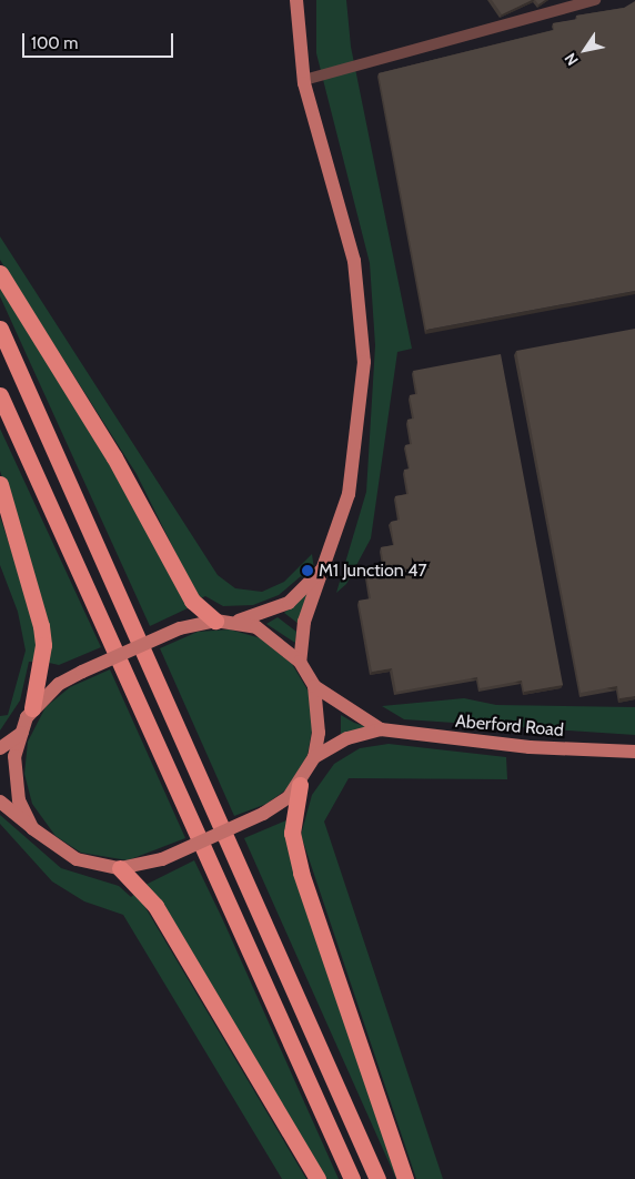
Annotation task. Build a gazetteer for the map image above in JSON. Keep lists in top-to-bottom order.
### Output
{
  "streets": {
    "main road": ["Aberford Road"]
  },
  "places": ["M1 Junction 47"],
  "scale_bar": "100 m",
  "north": "bottom left"
}
